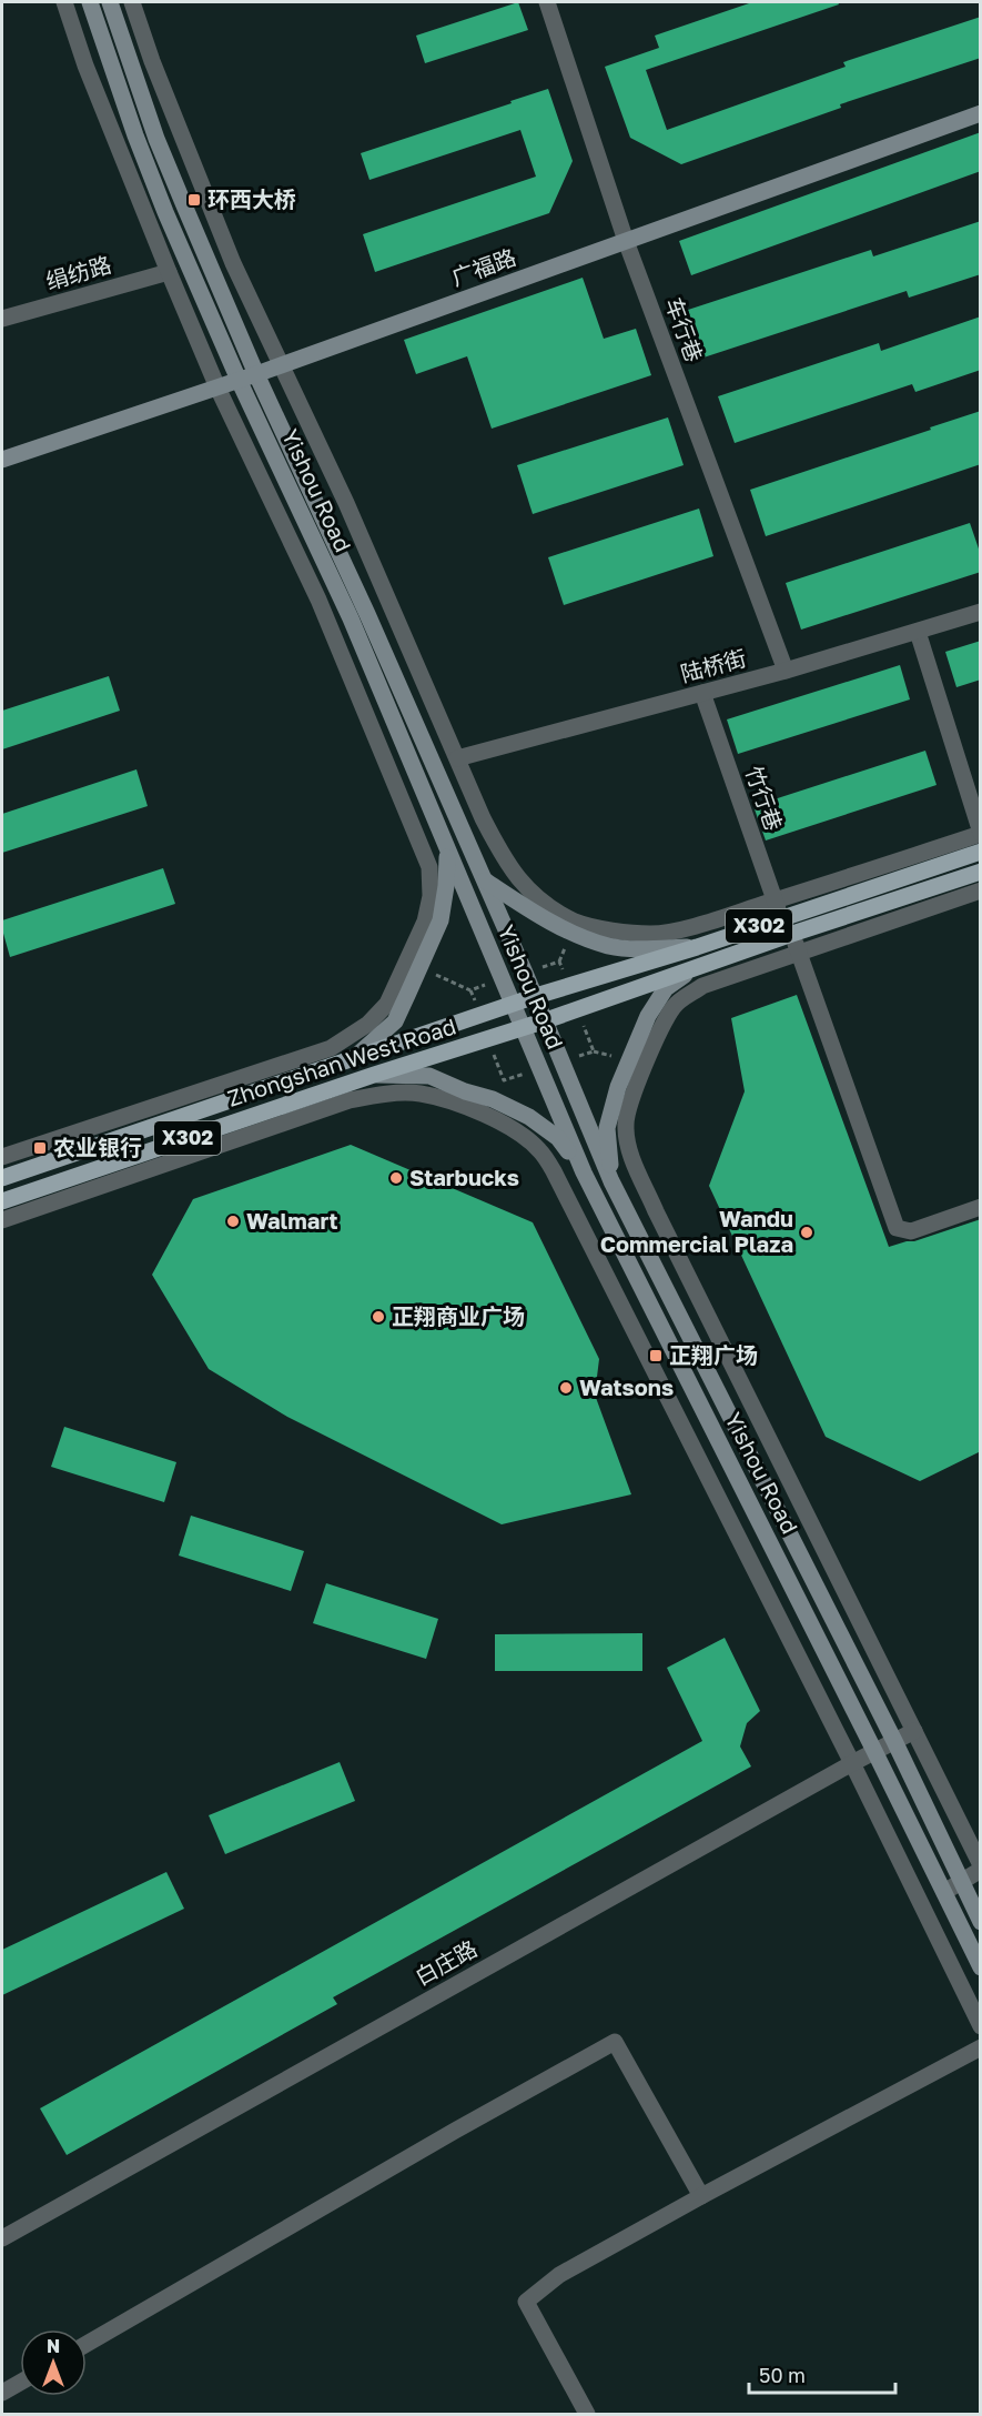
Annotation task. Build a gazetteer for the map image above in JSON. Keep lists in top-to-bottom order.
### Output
{
  "streets": {
    "main road": [
      "广福路",
      "Yishou Road",
      "X302",
      "Zhongshan West Road"
    ],
    "street": [
      "绢纺路",
      "车行巷",
      "陆桥街",
      "竹行巷",
      "白庄路"
    ]
  },
  "crossings": [
    ["广福路", "车行巷"],
    ["广福路", "Yishou Road"],
    ["车行巷", "陆桥街"],
    ["Yishou Road", "X302"],
    ["Yishou Road", "Zhongshan West Road"],
    ["Yishou Road", "白庄路"],
    ["陆桥街", "竹行巷"],
    ["竹行巷", "X302"],
    ["X302", "Zhongshan West Road"]
  ],
  "places": {
    "transit": ["环西大桥", "农业银行", "正翔广场"],
    "other": [
      "Starbucks",
      "Walmart",
      "Wandu Commercial Plaza",
      "正翔商业广场",
      "Watsons"
    ]
  },
  "scale_bar": "50 m",
  "north": "top"
}
